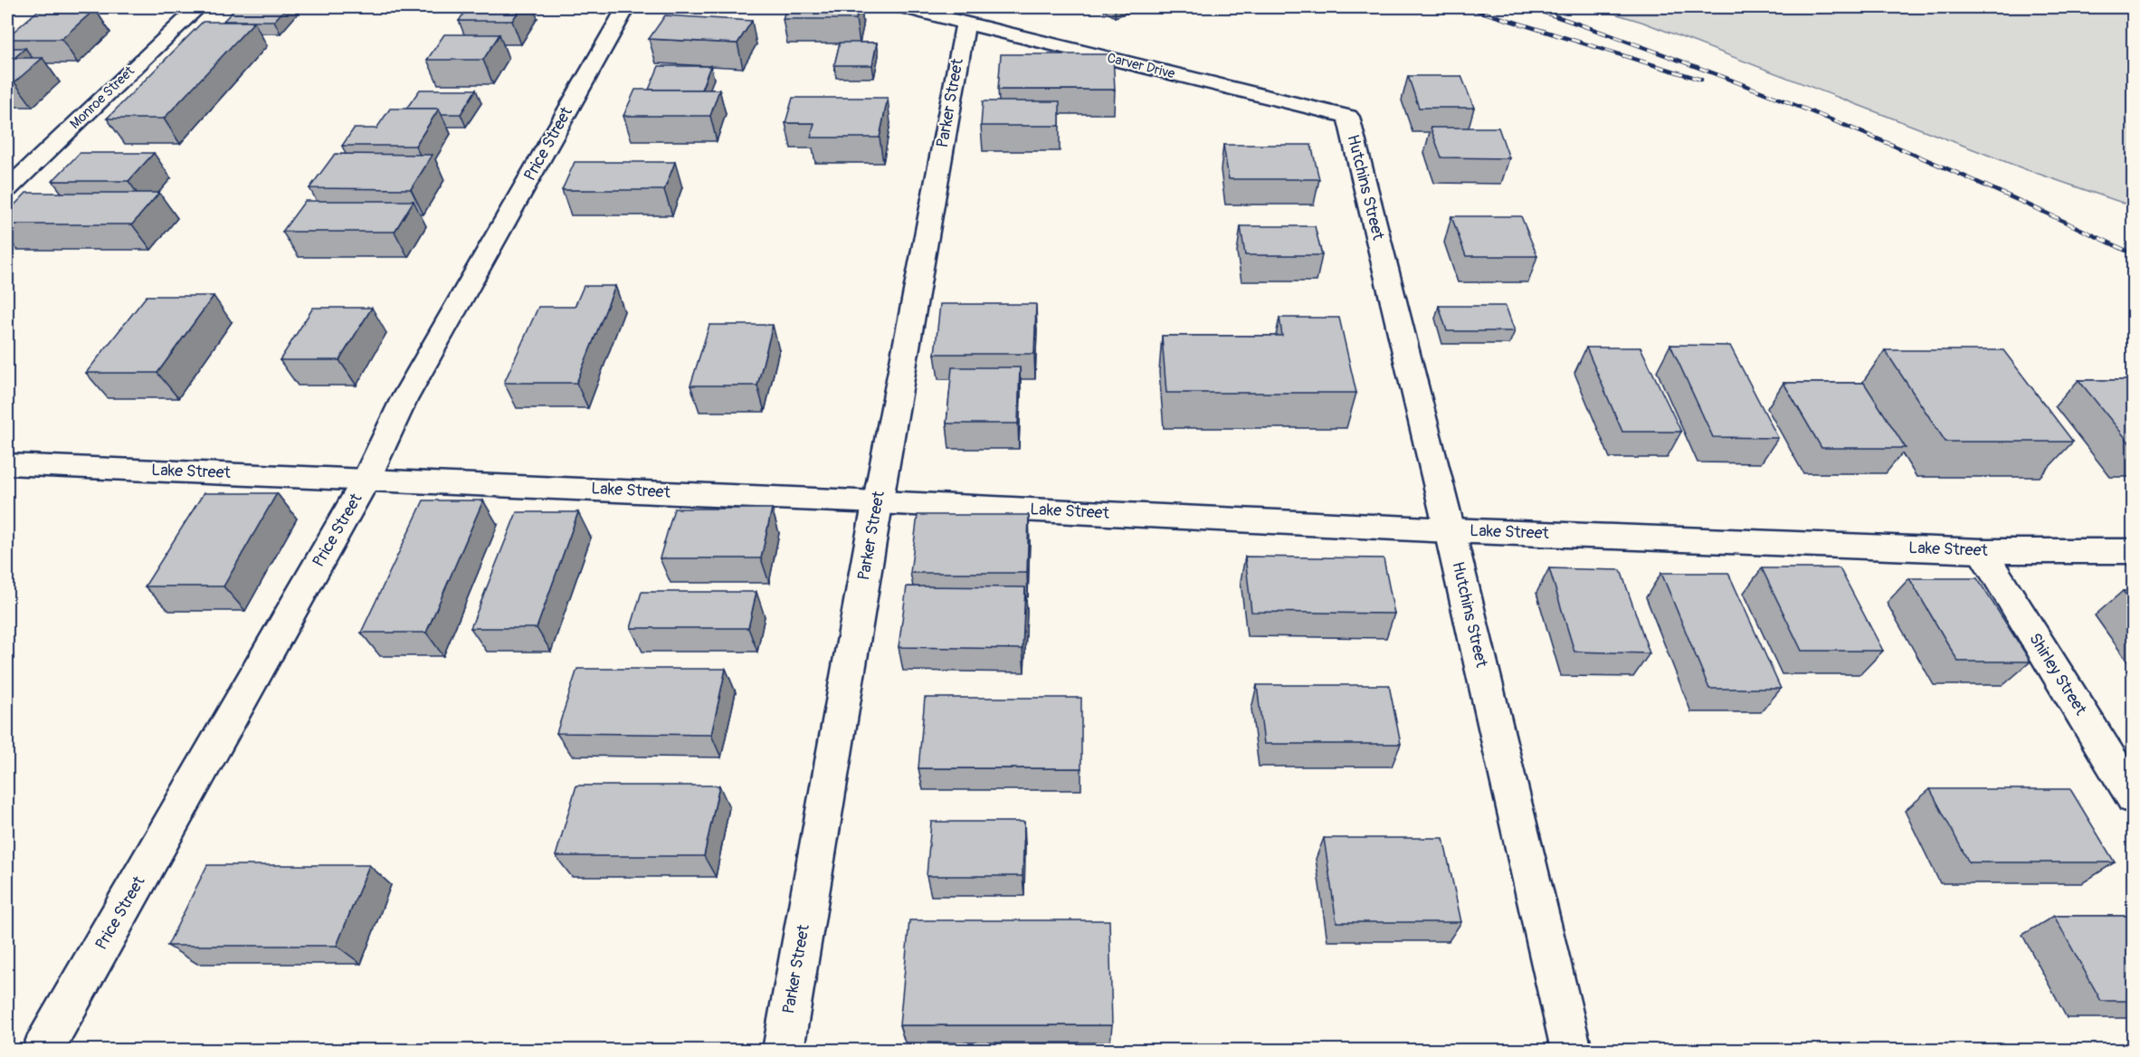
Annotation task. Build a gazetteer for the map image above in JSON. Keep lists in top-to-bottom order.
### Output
{
  "streets": {
    "street": [
      "Carver Drive",
      "Monroe Street",
      "Parker Street",
      "Price Street",
      "Hutchins Street",
      "Lake Street",
      "Shirley Street"
    ]
  },
  "crossings": [
    ["Carver Drive", "Parker Street"],
    ["Carver Drive", "Hutchins Street"],
    ["Parker Street", "Lake Street"],
    ["Price Street", "Lake Street"],
    ["Hutchins Street", "Lake Street"],
    ["Lake Street", "Shirley Street"]
  ]
}
